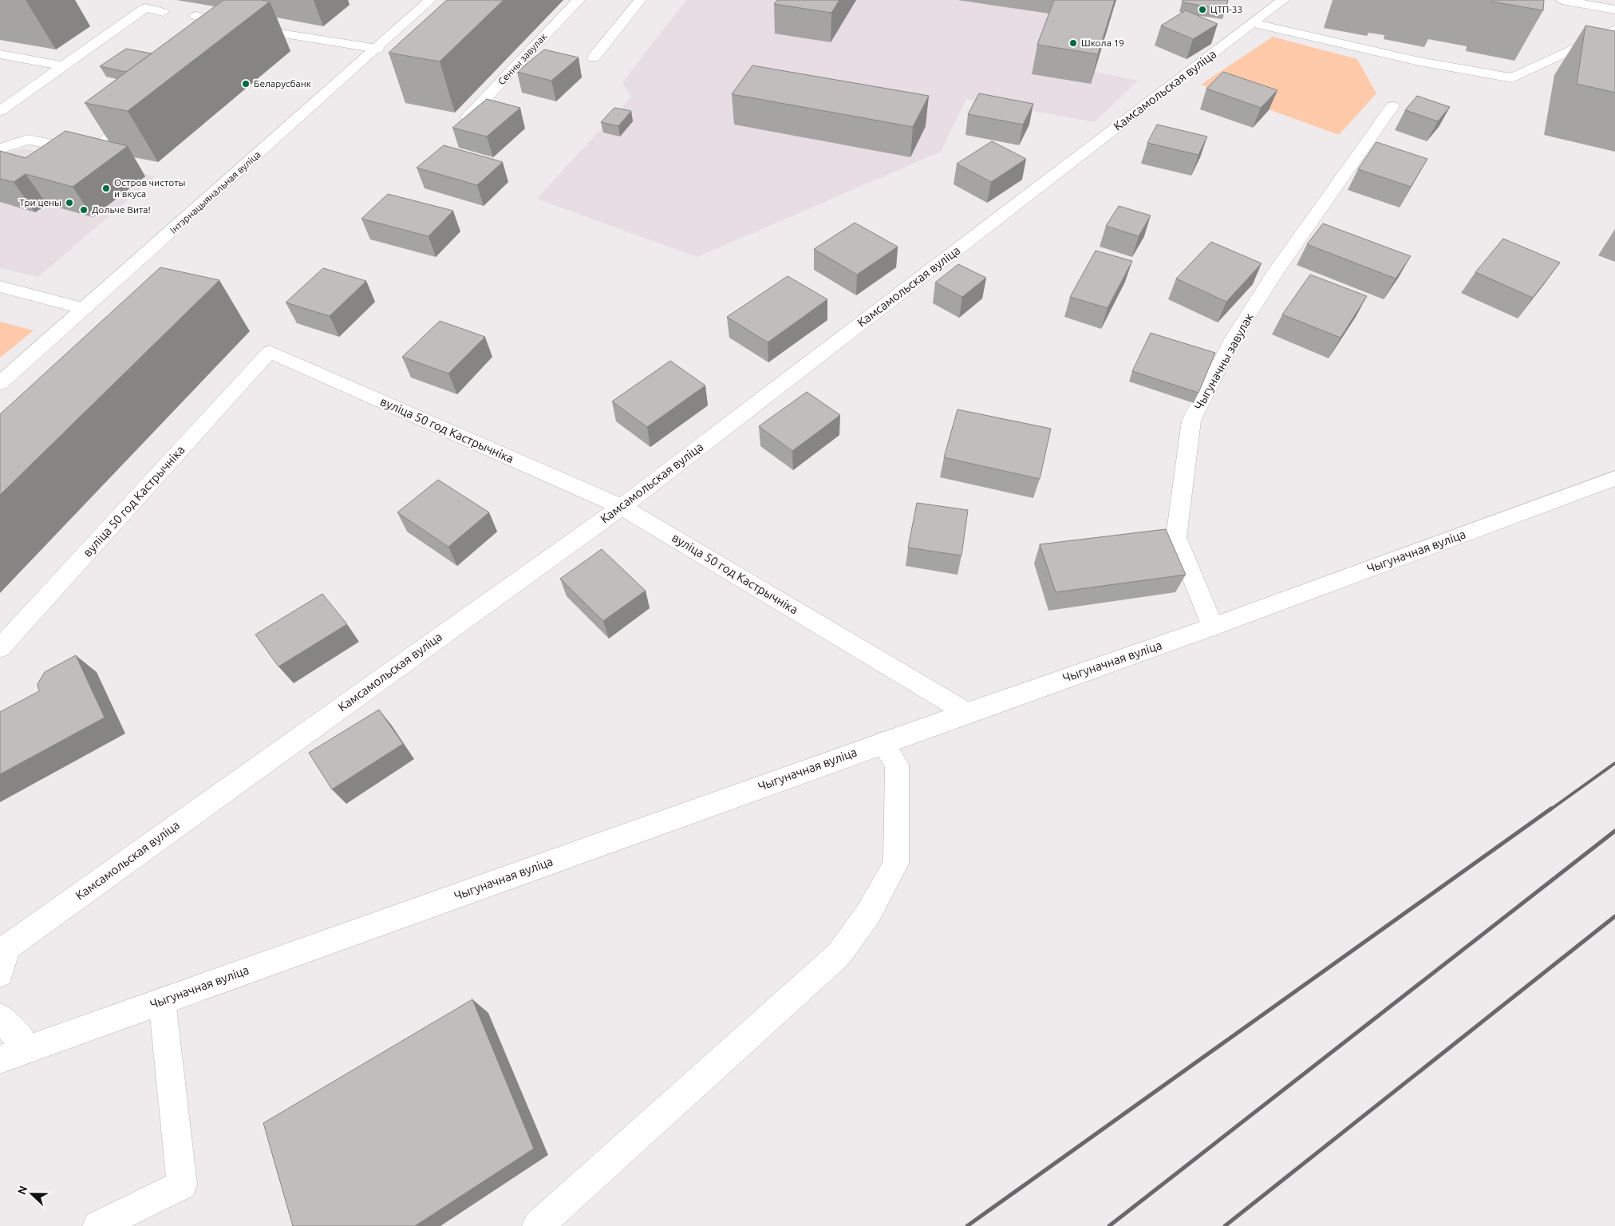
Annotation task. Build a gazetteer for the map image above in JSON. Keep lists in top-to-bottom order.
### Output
{
  "streets": {
    "street": [
      "Сенны завулак",
      "Камсамольская вуліца",
      "Інтэрнацыянальная вуліца",
      "Чыгуначны завулак",
      "вуліца 50 год Кастрычніка",
      "Чыгуначная вуліца"
    ]
  },
  "crossings": [
    ["Камсамольская вуліца", "вуліца 50 год Кастрычніка"],
    ["Чыгуначны завулак", "Чыгуначная вуліца"],
    ["вуліца 50 год Кастрычніка", "Чыгуначная вуліца"]
  ],
  "places": [
    "ЦТП-33",
    "Школа 19",
    "Беларусбанк",
    "Остров чистоты и вкуса",
    "Три цены",
    "Дольче Вита!"
  ],
  "north": "left"
}
